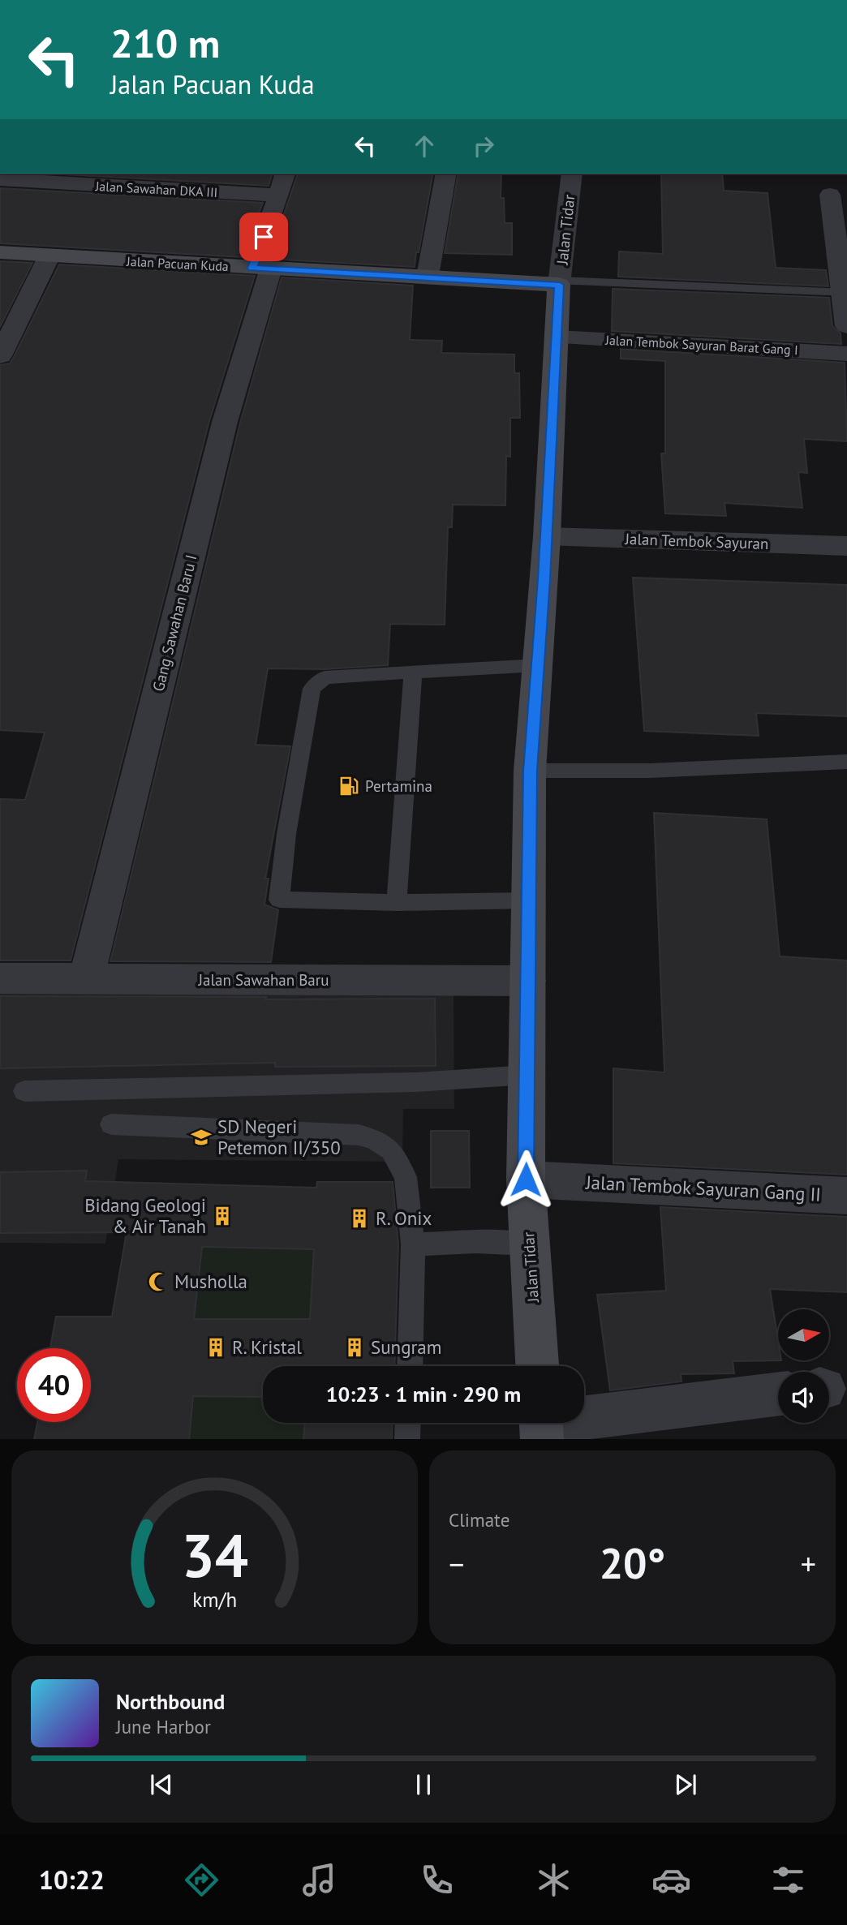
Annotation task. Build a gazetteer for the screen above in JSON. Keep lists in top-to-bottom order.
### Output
{
  "streets": {
    "street": [
      "Jalan Sawahan DKA III",
      "Jalan Tidar",
      "Jalan Pacuan Kuda",
      "Jalan Tembok Sayuran Barat Gang I",
      "Jalan Tembok Sayuran",
      "Gang Sawahan Baru I",
      "Jalan Sawahan Baru",
      "Jalan Tembok Sayuran Gang II"
    ]
  },
  "crossings": [
    ["Jalan Sawahan DKA III", "Gang Sawahan Baru I"],
    ["Jalan Tidar", "Jalan Pacuan Kuda"],
    ["Jalan Tidar", "Jalan Tembok Sayuran Barat Gang I"],
    ["Jalan Tidar", "Jalan Tembok Sayuran"],
    ["Jalan Tidar", "Jalan Sawahan Baru"],
    ["Jalan Tidar", "Jalan Tembok Sayuran Gang II"],
    ["Jalan Pacuan Kuda", "Gang Sawahan Baru I"],
    ["Gang Sawahan Baru I", "Jalan Sawahan Baru"]
  ],
  "places": {
    "fuel station": ["Pertamina"],
    "school or university": ["SD Negeri Petemon II/350"],
    "building": [
      "Bidang Geologi & Air Tanah",
      "R. Onix",
      "R. Kristal",
      "Sungram"
    ],
    "mosque": ["Musholla"]
  },
  "north": "right",
  "page": {
    "turn": ["210 m", "Jalan Pacuan Kuda"],
    "limit": "40",
    "trip": "10:23 · 1 min · 290 m",
    "tile": "Climate",
    "heat": ["−", "20°", "+"],
    "song": ["Northbound", "June Harbor"],
    "tabs": "10:22",
    "gauge": ["34", "km/h"]
  }
}
